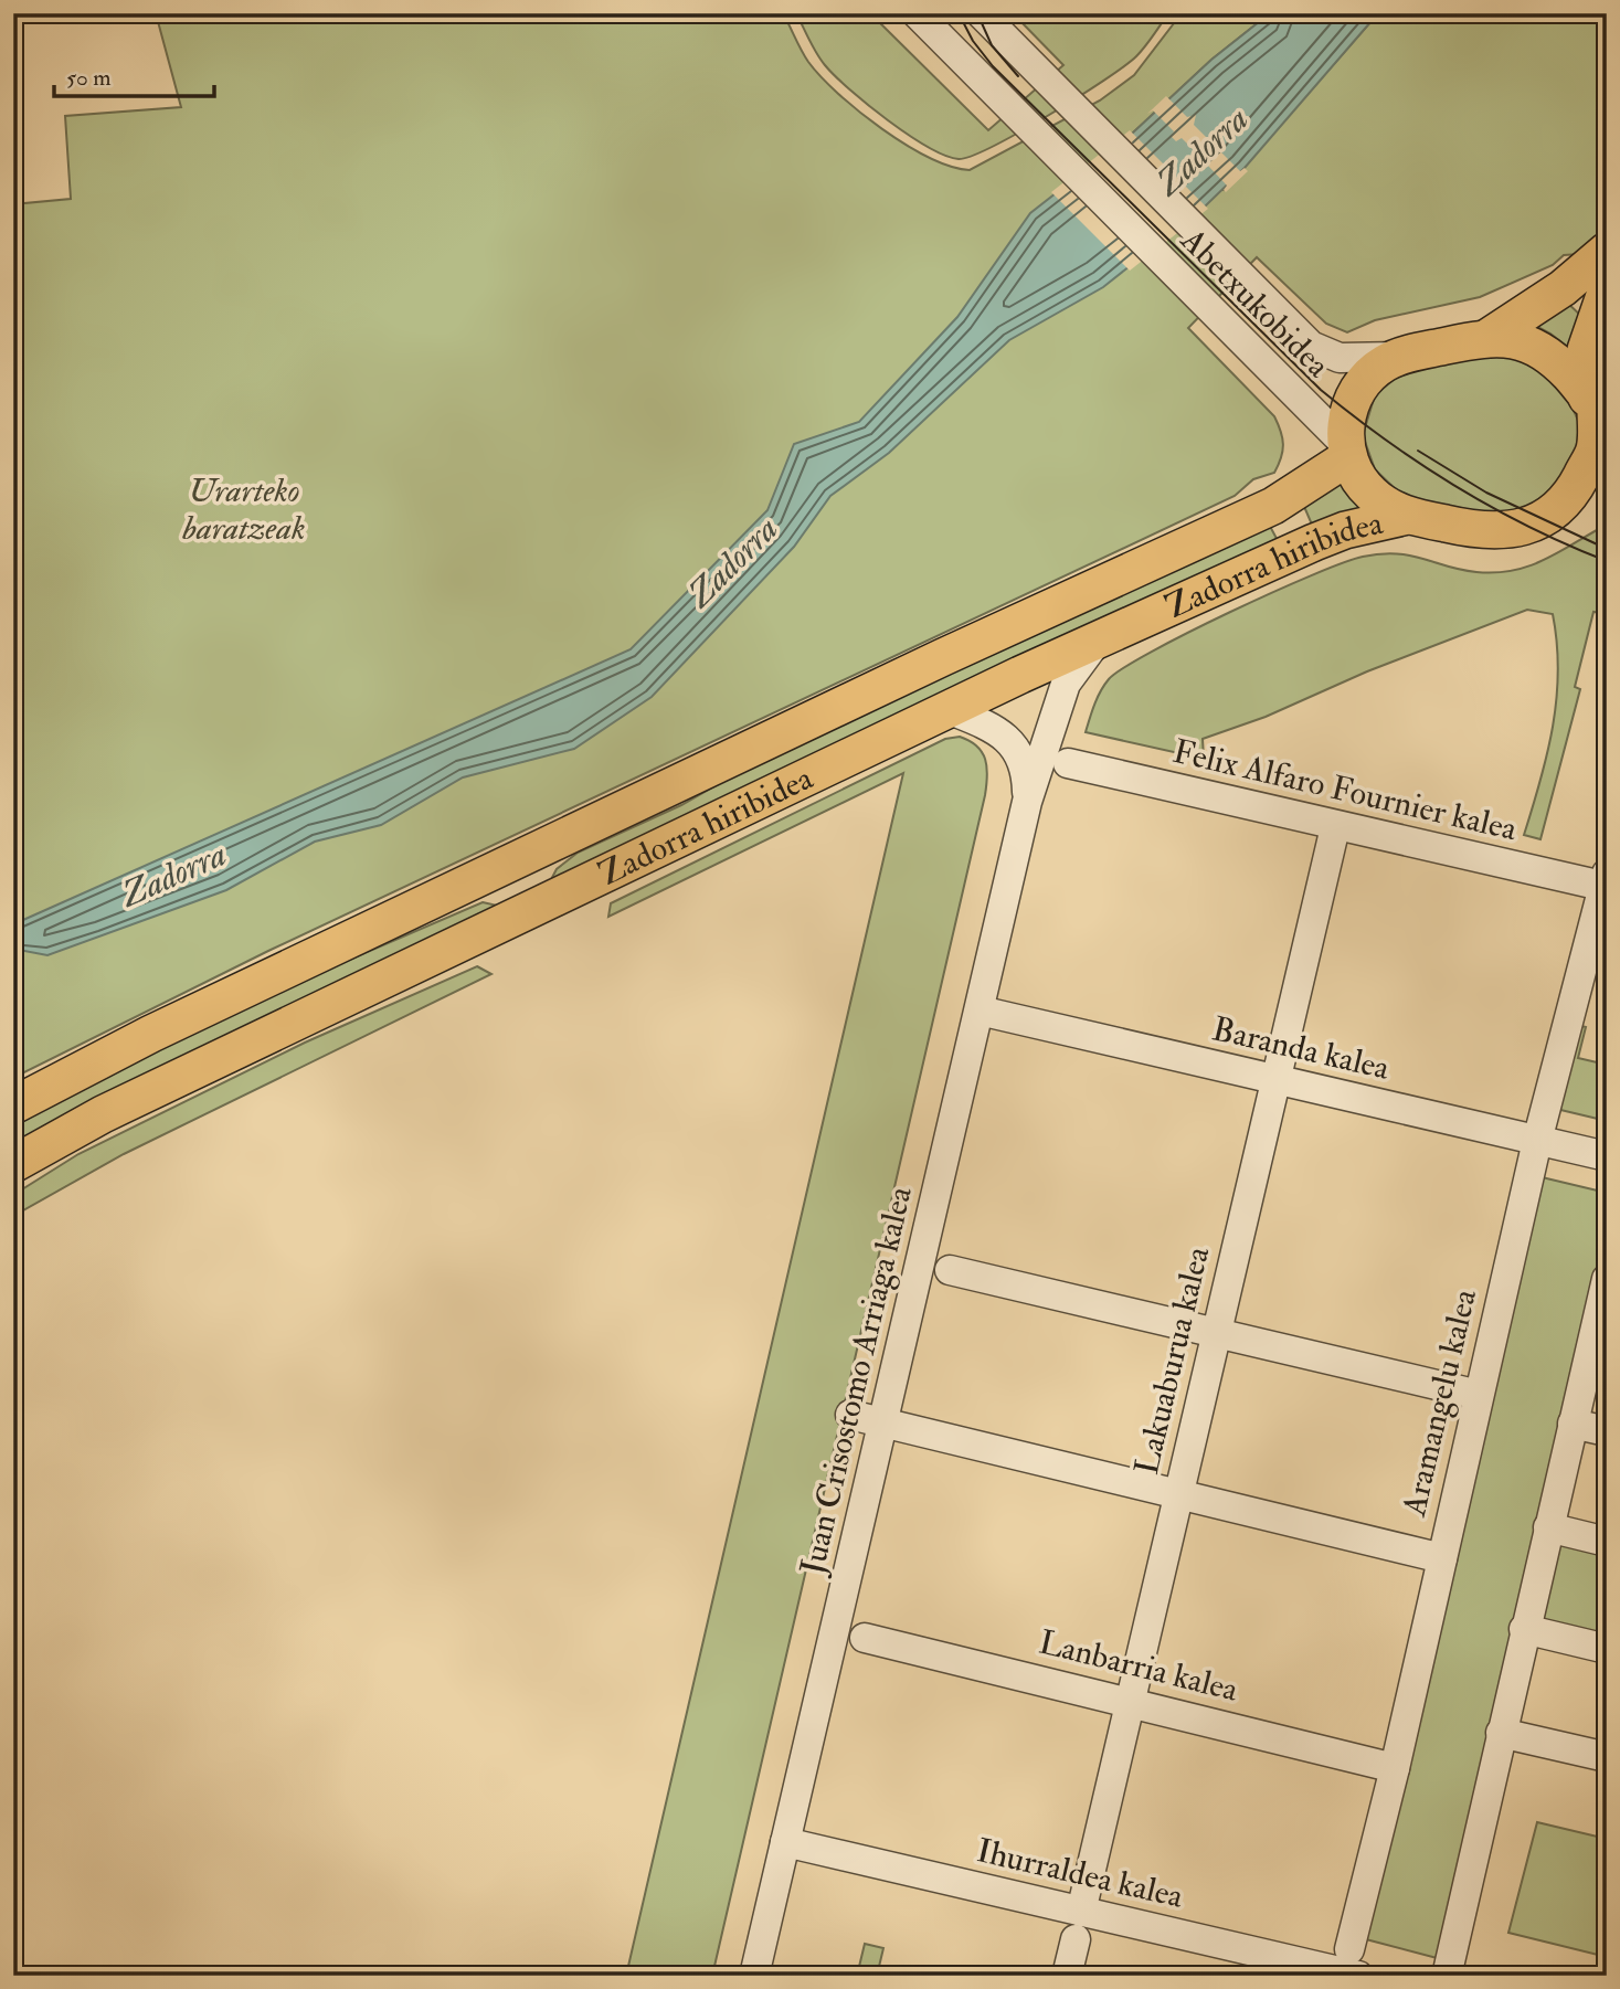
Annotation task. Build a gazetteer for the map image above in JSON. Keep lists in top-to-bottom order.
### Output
{
  "streets": {
    "main road": ["Zadorra hiribidea"],
    "street": [
      "Abetxukobidea",
      "Felix Alfaro Fournier kalea",
      "Baranda kalea",
      "Lakuaburua kalea",
      "Juan Crisostomo Arriaga kalea",
      "Aramangelu kalea",
      "Lanbarria kalea",
      "Ihurraldea kalea"
    ]
  },
  "crossings": [
    ["Abetxukobidea", "Zadorra hiribidea"],
    ["Zadorra hiribidea", "Juan Crisostomo Arriaga kalea"],
    ["Felix Alfaro Fournier kalea", "Lakuaburua kalea"],
    ["Felix Alfaro Fournier kalea", "Aramangelu kalea"],
    ["Baranda kalea", "Lakuaburua kalea"],
    ["Baranda kalea", "Juan Crisostomo Arriaga kalea"],
    ["Baranda kalea", "Aramangelu kalea"],
    ["Lakuaburua kalea", "Lanbarria kalea"],
    ["Lakuaburua kalea", "Ihurraldea kalea"],
    ["Juan Crisostomo Arriaga kalea", "Ihurraldea kalea"],
    ["Aramangelu kalea", "Lanbarria kalea"],
    ["Aramangelu kalea", "Ihurraldea kalea"]
  ],
  "water": ["Zadorra"],
  "parks": ["Urarteko baratzeak"],
  "scale_bar": "50 m"
}
